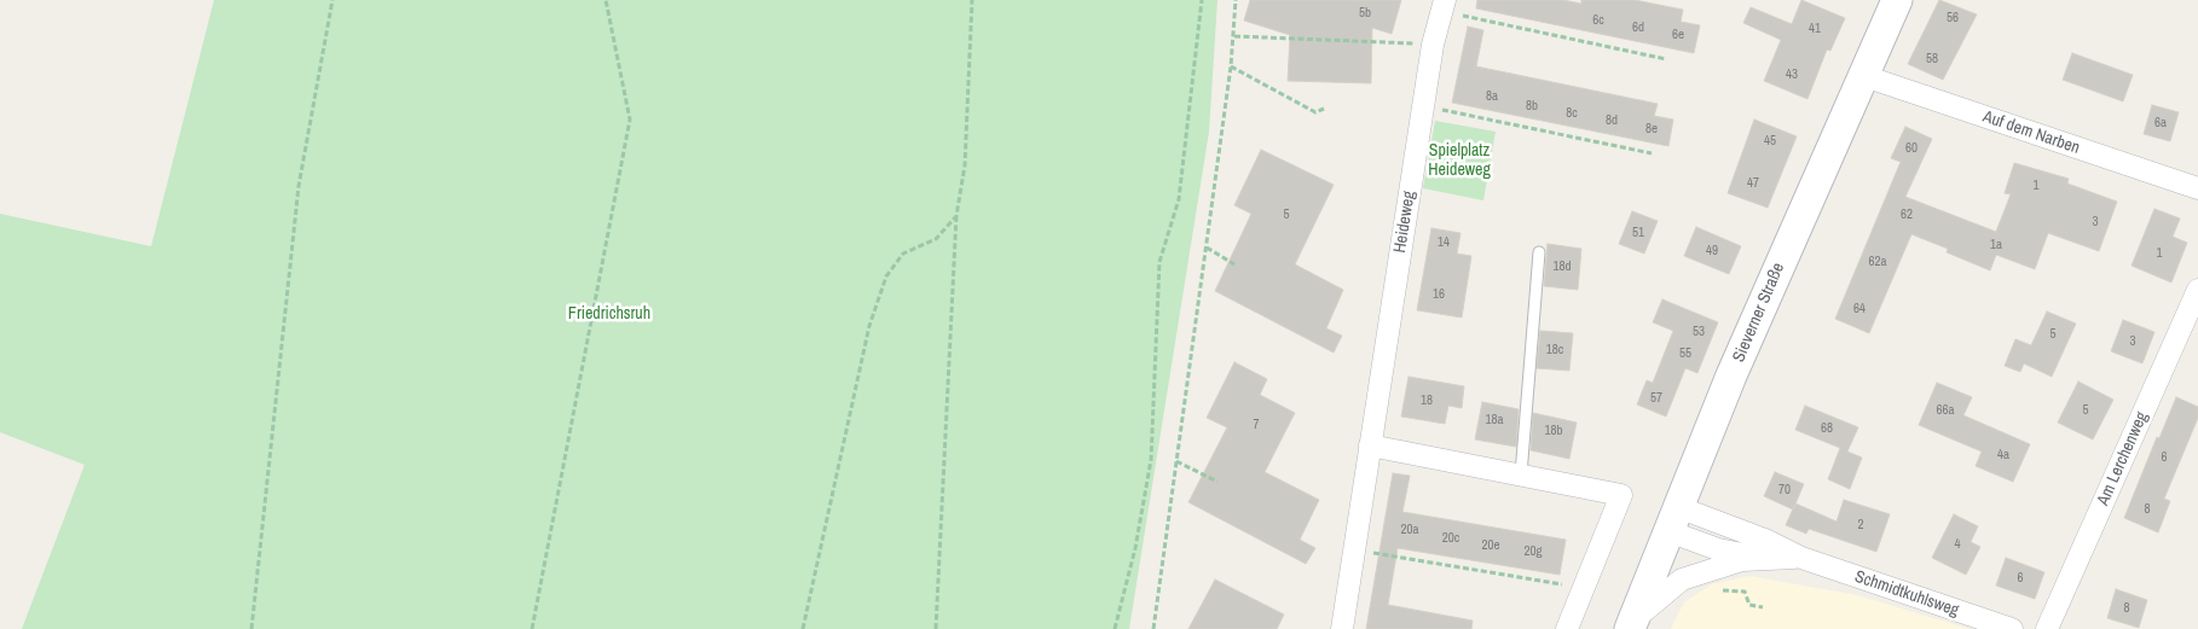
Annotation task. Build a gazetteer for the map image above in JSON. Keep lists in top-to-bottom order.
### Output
{
  "streets": {
    "main road": ["Sieverner Straße"],
    "street": [
      "Auf dem Narben",
      "Heideweg",
      "Am Lerchenweg",
      "Schmidtkuhlsweg"
    ]
  },
  "crossings": [
    ["Auf dem Narben", "Sieverner Straße"],
    ["Sieverner Straße", "Schmidtkuhlsweg"]
  ],
  "parks": ["Spielplatz Heideweg", "Friedrichsruh"],
  "house_numbers": [
    "5b",
    "56",
    "6c",
    "6d",
    "41",
    "6e",
    "58",
    "43",
    "8a",
    "8b",
    "8c",
    "8d",
    "6a",
    "8e",
    "45",
    "60",
    "47",
    "1",
    "5",
    "62",
    "3",
    "51",
    "14",
    "1a",
    "49",
    "1",
    "62a",
    "18d",
    "16",
    "64",
    "53",
    "5",
    "3",
    "18c",
    "55",
    "57",
    "18",
    "66a",
    "5",
    "18a",
    "7",
    "68",
    "18b",
    "4a",
    "6",
    "70",
    "8",
    "2",
    "20a",
    "20c",
    "4",
    "20e",
    "20g",
    "6",
    "8"
  ]
}
